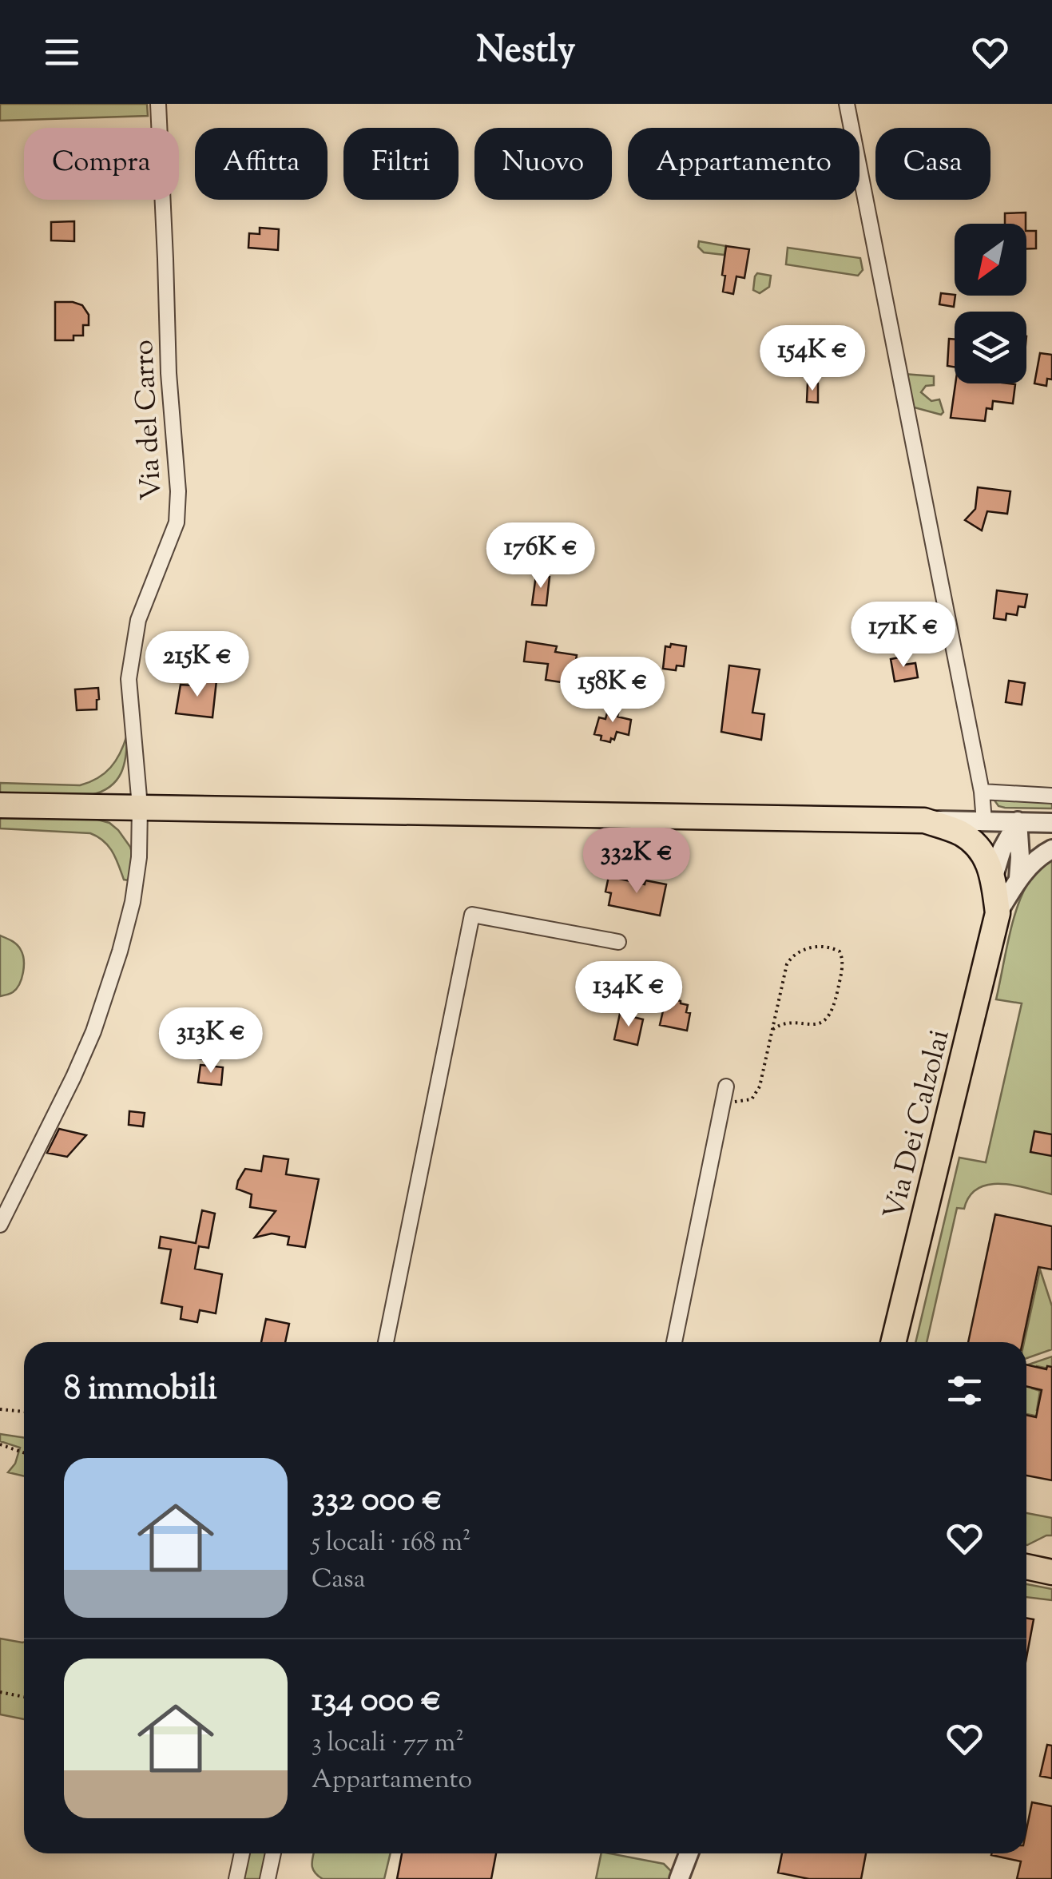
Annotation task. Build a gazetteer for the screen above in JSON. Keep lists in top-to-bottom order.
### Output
{
  "streets": {
    "main road": ["Via Dei Calzolai"],
    "street": ["Via del Carro"]
  },
  "north": "bottom left",
  "page": {
    "header": "Nestly",
    "chip": [
      "Compra",
      "Affitta",
      "Filtri",
      "Nuovo",
      "Appartamento",
      "Casa"
    ],
    "price": [
      "154K €",
      "176K €",
      "171K €",
      "215K €",
      "158K €",
      "332K €",
      "134K €",
      "313K €"
    ],
    "heading": "8 immobili",
    "list": [
      {
        "name": "332 000 €",
        "note": "5 locali · 168 m² · Casa"
      },
      {
        "name": "134 000 €",
        "note": "3 locali · 77 m² · Appartamento"
      }
    ]
  }
}
